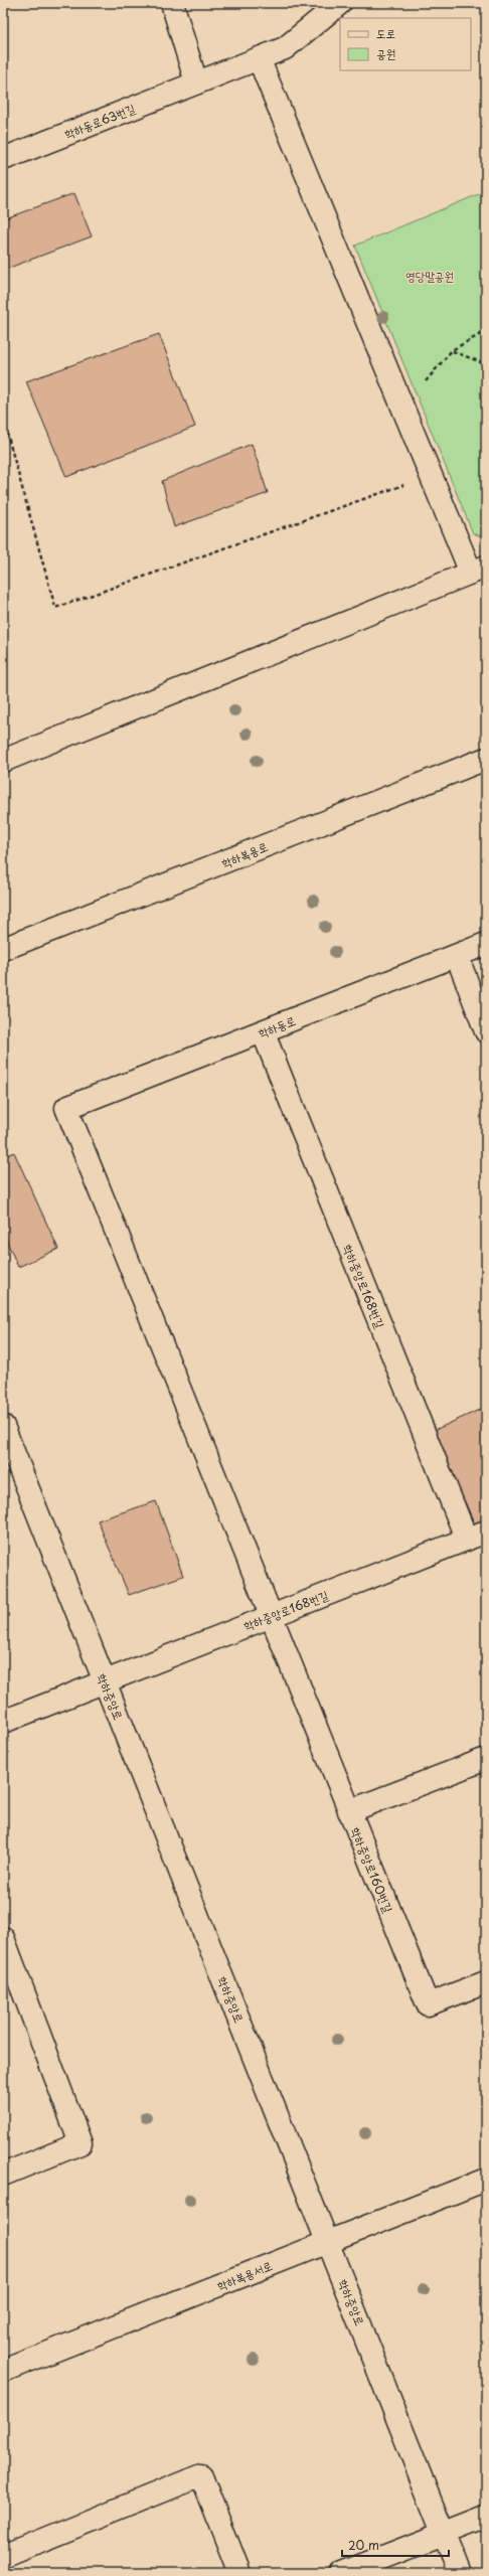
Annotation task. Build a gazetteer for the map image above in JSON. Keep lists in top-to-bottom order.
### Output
{
  "streets": {
    "street": [
      "학하동로63번길",
      "학하복용로",
      "학하동로",
      "학하중앙로168번길",
      "학하중앙로",
      "학하중앙로160번길",
      "학하복용서로"
    ]
  },
  "crossings": [
    ["학하동로", "학하중앙로168번길"],
    ["학하중앙로168번길", "학하중앙로"],
    ["학하중앙로", "학하복용서로"]
  ],
  "parks": ["영당말공원"],
  "legend": ["도로", "공원"],
  "scale_bar": "20 m"
}
